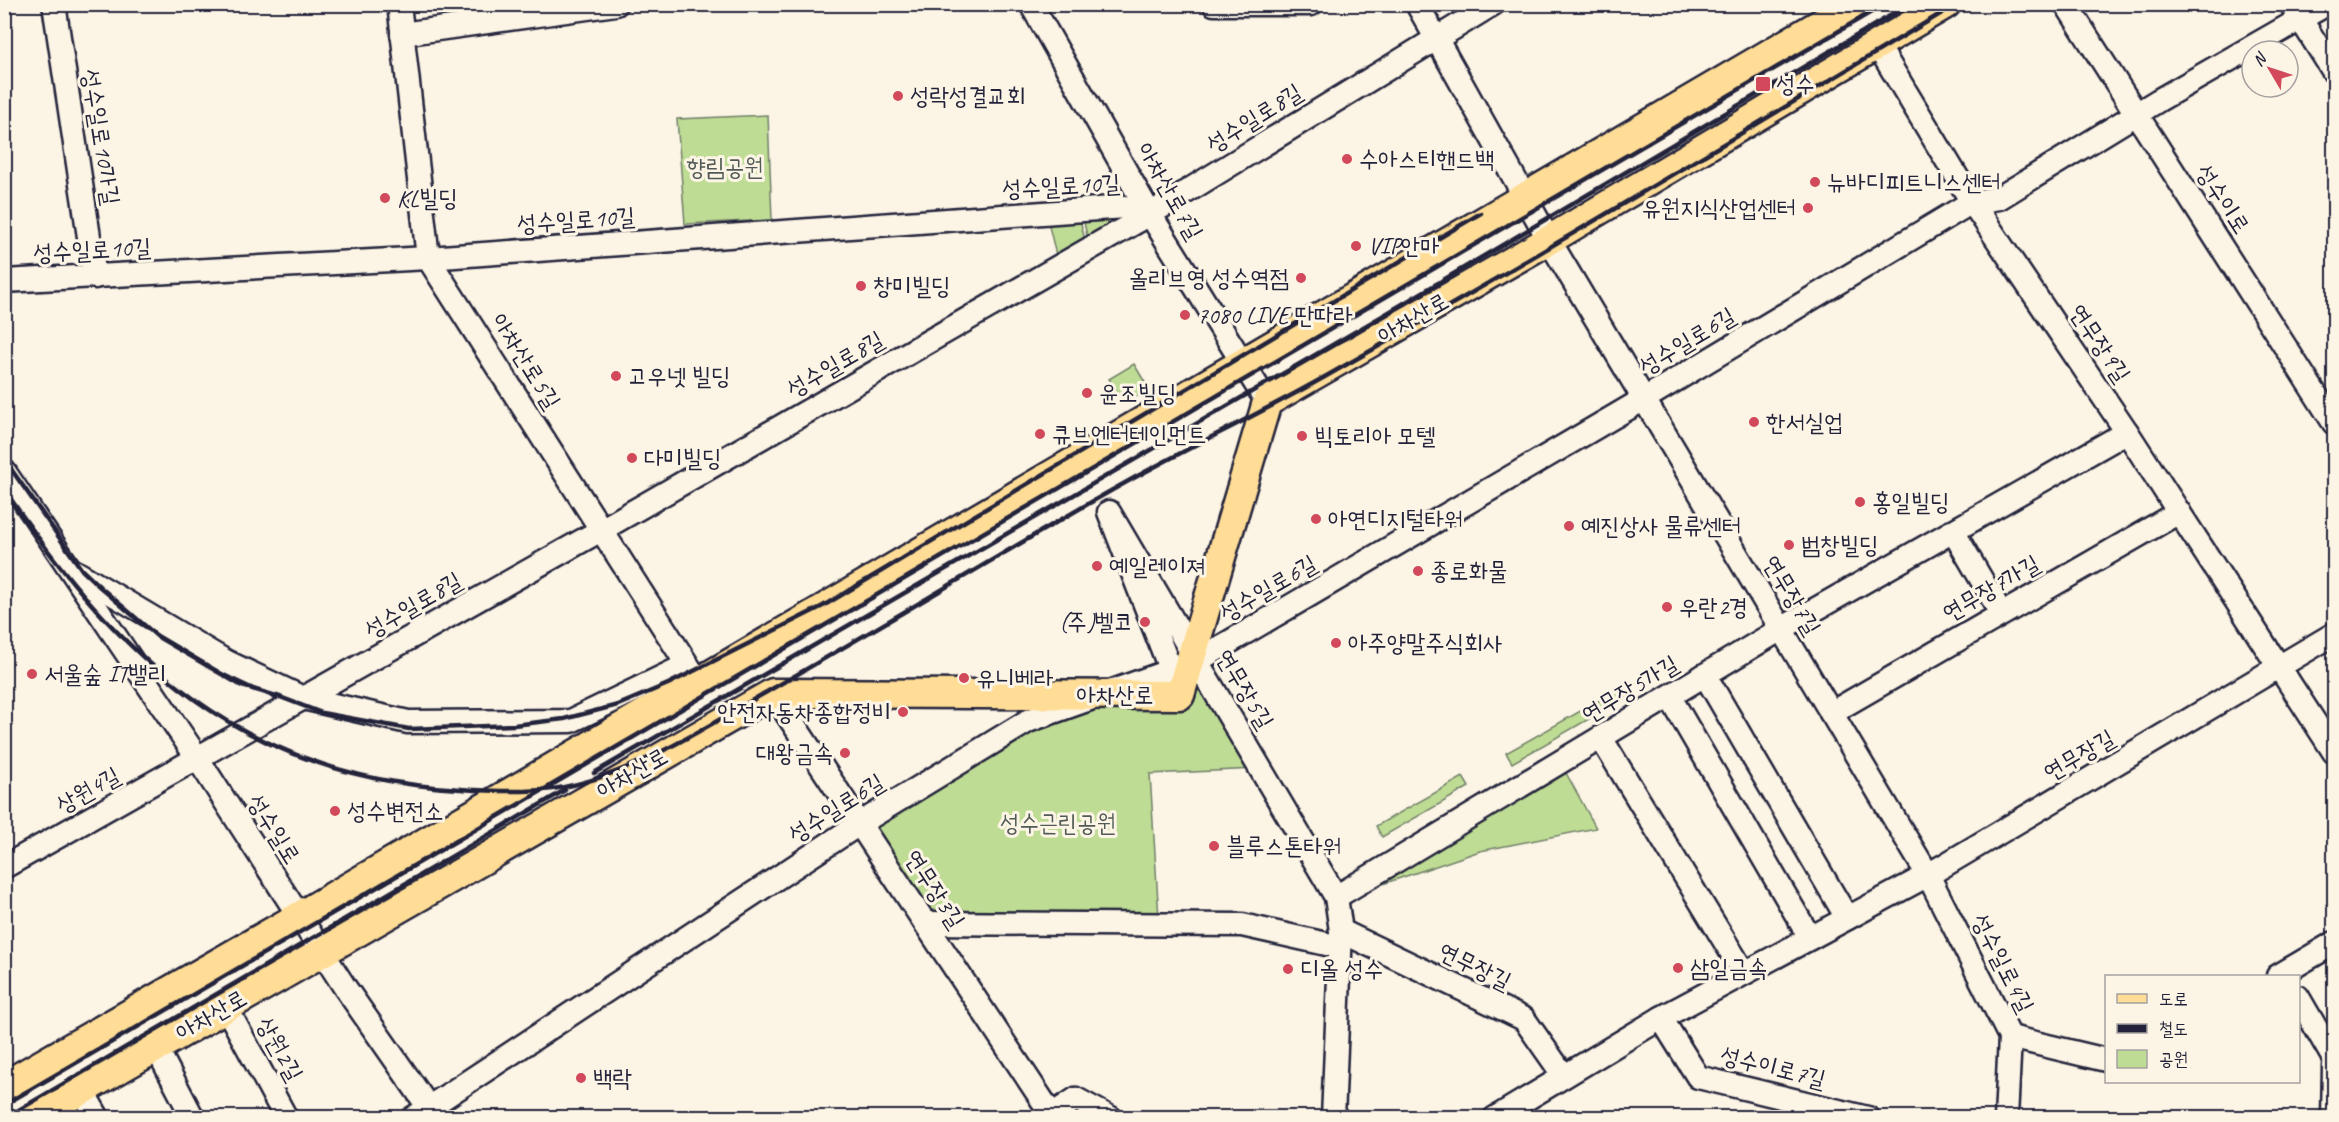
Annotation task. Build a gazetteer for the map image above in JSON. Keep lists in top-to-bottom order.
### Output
{
  "streets": {
    "main road": ["아차산로"],
    "street": [
      "성수일로8길",
      "성수일로10가길",
      "성수일로10길",
      "아차산로7길",
      "성수이로",
      "성수일로6길",
      "연무장9길",
      "아차산로5길",
      "연무장7가길",
      "연무장7길",
      "연무장5길",
      "연무장5가길",
      "연무장길",
      "상원4길",
      "성수일로",
      "연무장3길",
      "성수일로4길",
      "상원2길",
      "성수이로7길"
    ]
  },
  "crossings": [
    ["성수일로8길", "성수일로10길"],
    ["성수일로8길", "아차산로7길"],
    ["성수일로8길", "아차산로"],
    ["성수일로8길", "아차산로5길"],
    ["성수일로8길", "연무장7길"],
    ["성수일로8길", "상원4길"],
    ["성수일로8길", "성수일로"],
    ["성수일로10가길", "성수일로10길"],
    ["성수일로10길", "아차산로7길"],
    ["성수일로10길", "아차산로5길"],
    ["아차산로7길", "아차산로"],
    ["성수이로", "성수일로6길"],
    ["아차산로", "연무장9길"],
    ["아차산로", "아차산로5길"],
    ["아차산로", "연무장7길"],
    ["아차산로", "연무장5길"],
    ["아차산로", "성수일로"],
    ["아차산로", "연무장3길"],
    ["아차산로", "상원2길"],
    ["성수일로6길", "연무장9길"],
    ["성수일로6길", "연무장7길"],
    ["성수일로6길", "연무장5길"],
    ["성수일로6길", "성수일로"],
    ["성수일로6길", "연무장3길"],
    ["연무장9길", "연무장7가길"],
    ["연무장9길", "연무장5가길"],
    ["연무장9길", "연무장길"],
    ["연무장7가길", "연무장7길"],
    ["연무장7길", "연무장5가길"],
    ["연무장7길", "연무장길"],
    ["연무장7길", "성수일로4길"],
    ["연무장5길", "연무장5가길"],
    ["연무장5길", "연무장길"],
    ["연무장길", "성수일로4길"],
    ["연무장길", "성수이로7길"],
    ["상원4길", "성수일로"]
  ],
  "parks": ["향림공원", "성수근린공원"],
  "places": {
    "transit": ["성수"],
    "other": [
      "성락성결교회",
      "수아스티핸드백",
      "뉴바디피트니스센터",
      "KL빌딩",
      "유원지식산업센터",
      "VIP안마",
      "올리브영 성수역점",
      "창미빌딩",
      "7080 LIVE 딴따라",
      "고우넷 빌딩",
      "윤조빌딩",
      "한서실업",
      "큐브엔터테인먼트",
      "빅토리아 모텔",
      "다미빌딩",
      "홍일빌딩",
      "아연디지털타워",
      "예진상사 물류센터",
      "범창빌딩",
      "예일레이져",
      "종로화물",
      "우란2경",
      "(주)벨코",
      "아주양말주식회사",
      "서울숲 IT밸리",
      "유니베라",
      "안전자동차종합정비",
      "대왕금속",
      "성수변전소",
      "블루스톤타워",
      "삼일금속",
      "디올 성수",
      "백락"
    ]
  },
  "legend": ["도로", "철도", "공원"],
  "north": "top left"
}
